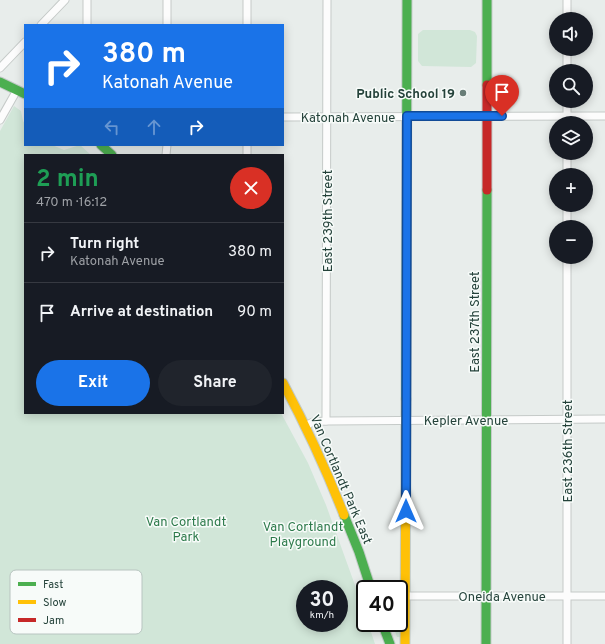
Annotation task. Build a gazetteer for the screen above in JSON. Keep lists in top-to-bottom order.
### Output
{
  "streets": {
    "street": [
      "Katonah Avenue",
      "East 239th Street",
      "East 237th Street",
      "Kepler Avenue",
      "East 236th Street",
      "Van Cortlandt Park East",
      "Oneida Avenue"
    ]
  },
  "crossings": [
    ["Katonah Avenue", "East 239th Street"],
    ["Katonah Avenue", "East 237th Street"],
    ["East 239th Street", "Kepler Avenue"],
    ["East 237th Street", "Kepler Avenue"],
    ["East 237th Street", "Oneida Avenue"],
    ["Kepler Avenue", "East 236th Street"],
    ["East 236th Street", "Oneida Avenue"]
  ],
  "parks": ["Van Cortlandt Park", "Van Cortlandt Playground"],
  "places": ["Public School 19"],
  "legend": ["Fast", "Slow", "Jam"],
  "page": {
    "map_buttons": ["+", "−"],
    "turn": ["380 m", "Katonah Avenue"],
    "heading": ["2 min", "470 m · 16:12"],
    "list": [
      {
        "name": "Turn right",
        "note": "Katonah Avenue",
        "value": "380 m"
      },
      {
        "name": "Arrive at destination",
        "value": "90 m"
      }
    ],
    "buttons": ["Exit", "Share"],
    "speed": "30 km/h",
    "limit": "40"
  }
}
